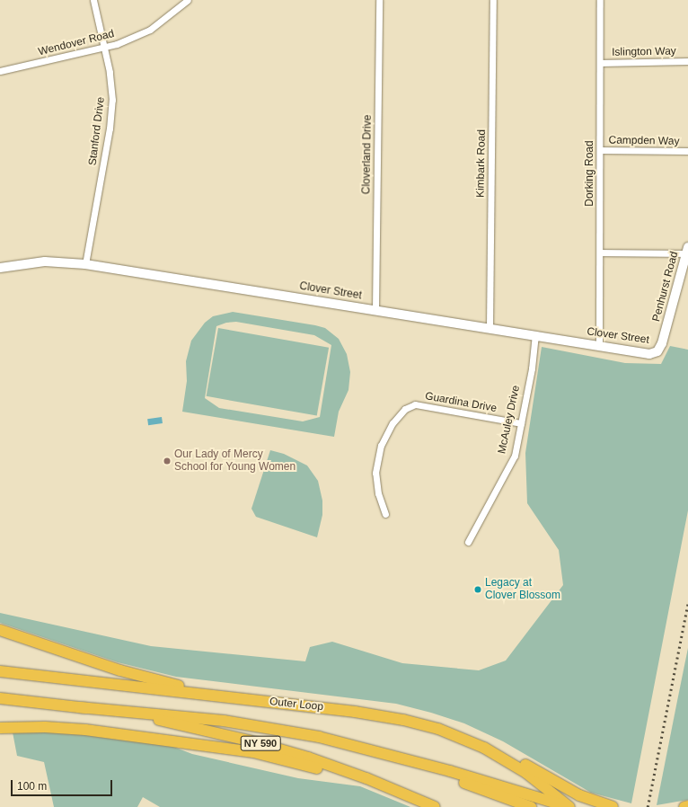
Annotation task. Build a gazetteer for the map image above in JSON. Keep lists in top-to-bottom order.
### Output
{
  "streets": {
    "highway": ["Outer Loop", "NY 590"],
    "street": [
      "Wendover Road",
      "Islington Way",
      "Stanford Drive",
      "Campden Way",
      "Cloverland Drive",
      "Kimbark Road",
      "Dorking Road",
      "Penhurst Road",
      "Clover Street",
      "Guardina Drive",
      "McAuley Drive"
    ]
  },
  "crossings": [
    ["Wendover Road", "Stanford Drive"],
    ["Islington Way", "Dorking Road"],
    ["Stanford Drive", "Clover Street"],
    ["Campden Way", "Dorking Road"],
    ["Cloverland Drive", "Clover Street"],
    ["Kimbark Road", "Clover Street"],
    ["Dorking Road", "Clover Street"],
    ["Penhurst Road", "Clover Street"],
    ["Clover Street", "McAuley Drive"],
    ["Guardina Drive", "McAuley Drive"]
  ],
  "places": ["Our Lady of Mercy School for Young Women", "Legacy at Clover Blossom"],
  "scale_bar": "100 m"
}
